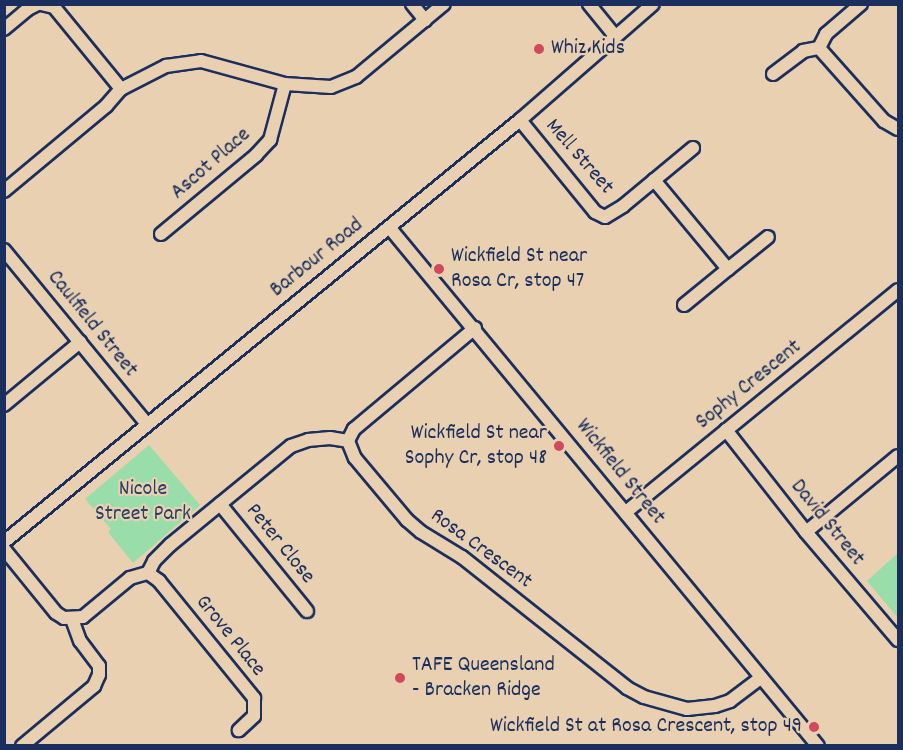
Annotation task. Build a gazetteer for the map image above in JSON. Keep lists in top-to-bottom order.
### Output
{
  "streets": {
    "street": [
      "Mell Street",
      "Ascot Place",
      "Barbour Road",
      "Caulfield Street",
      "Sophy Crescent",
      "Wickfield Street",
      "David Street",
      "Peter Close",
      "Rosa Crescent",
      "Grove Place"
    ]
  },
  "crossings": [
    ["Mell Street", "Barbour Road"],
    ["Barbour Road", "Caulfield Street"],
    ["Barbour Road", "Wickfield Street"],
    ["Sophy Crescent", "Wickfield Street"],
    ["Sophy Crescent", "David Street"],
    ["Wickfield Street", "Rosa Crescent"]
  ],
  "parks": ["Nicole Street Park"],
  "places": [
    "Whiz Kids",
    "Wickfield St near Rosa Cr, stop 47",
    "Wickfield St near Sophy Cr, stop 48",
    "TAFE Queensland - Bracken Ridge",
    "Wickfield St at Rosa Crescent, stop 49"
  ]
}
